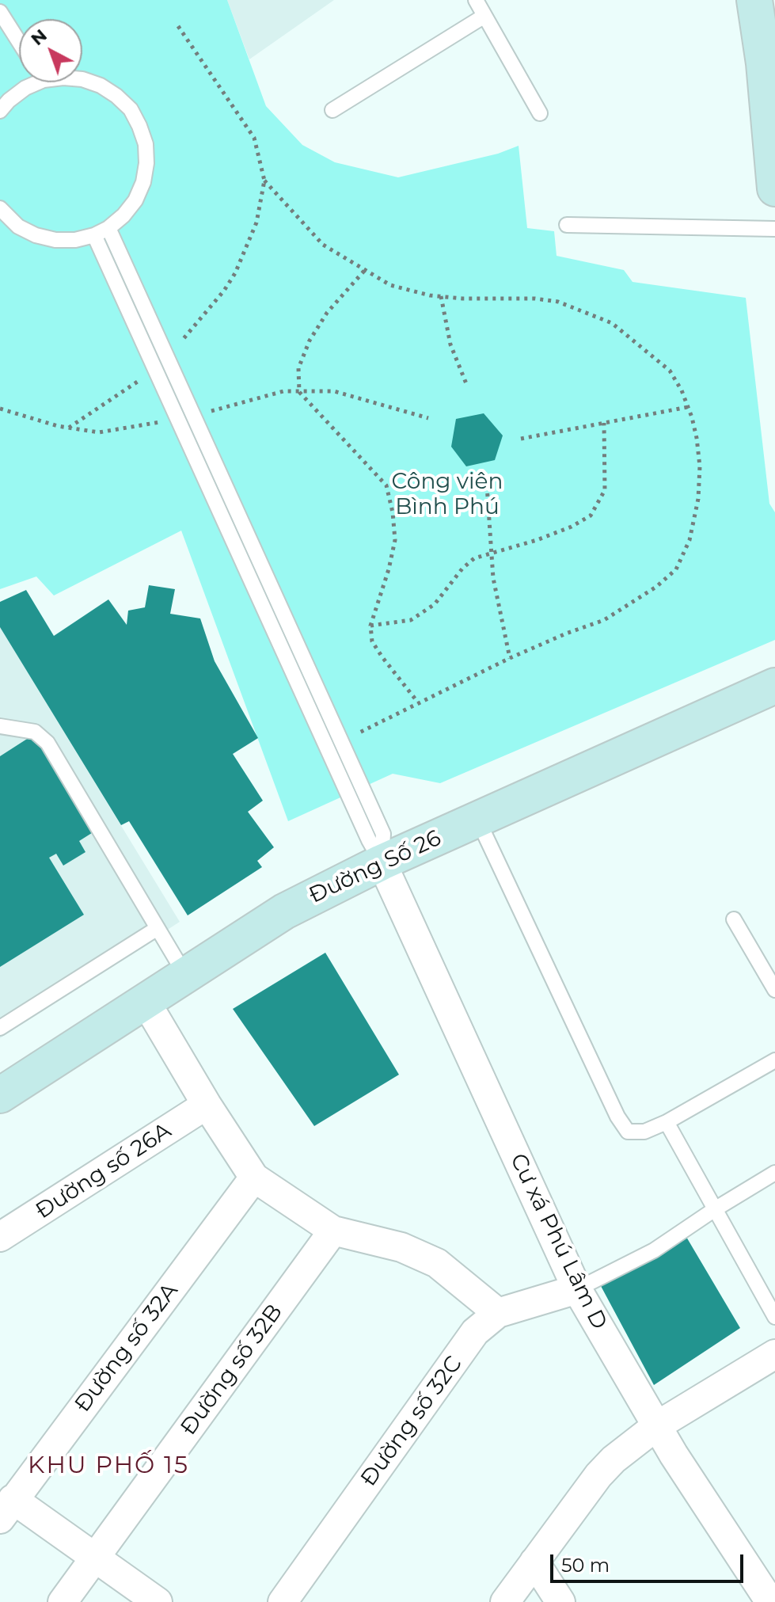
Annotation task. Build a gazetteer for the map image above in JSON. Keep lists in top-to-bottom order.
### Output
{
  "streets": {
    "street": [
      "Đường Số 26",
      "Đường số 26A",
      "Cư xá Phú Lâm D",
      "Đường số 32A",
      "Đường số 32B",
      "Đường số 32C"
    ]
  },
  "crossings": [
    ["Đường Số 26", "Cư xá Phú Lâm D"],
    ["Cư xá Phú Lâm D", "Đường số 32C"]
  ],
  "districts": ["KHU PHỐ 15"],
  "parks": ["Công viên Bình Phú"],
  "scale_bar": "50 m",
  "north": "top left"
}
